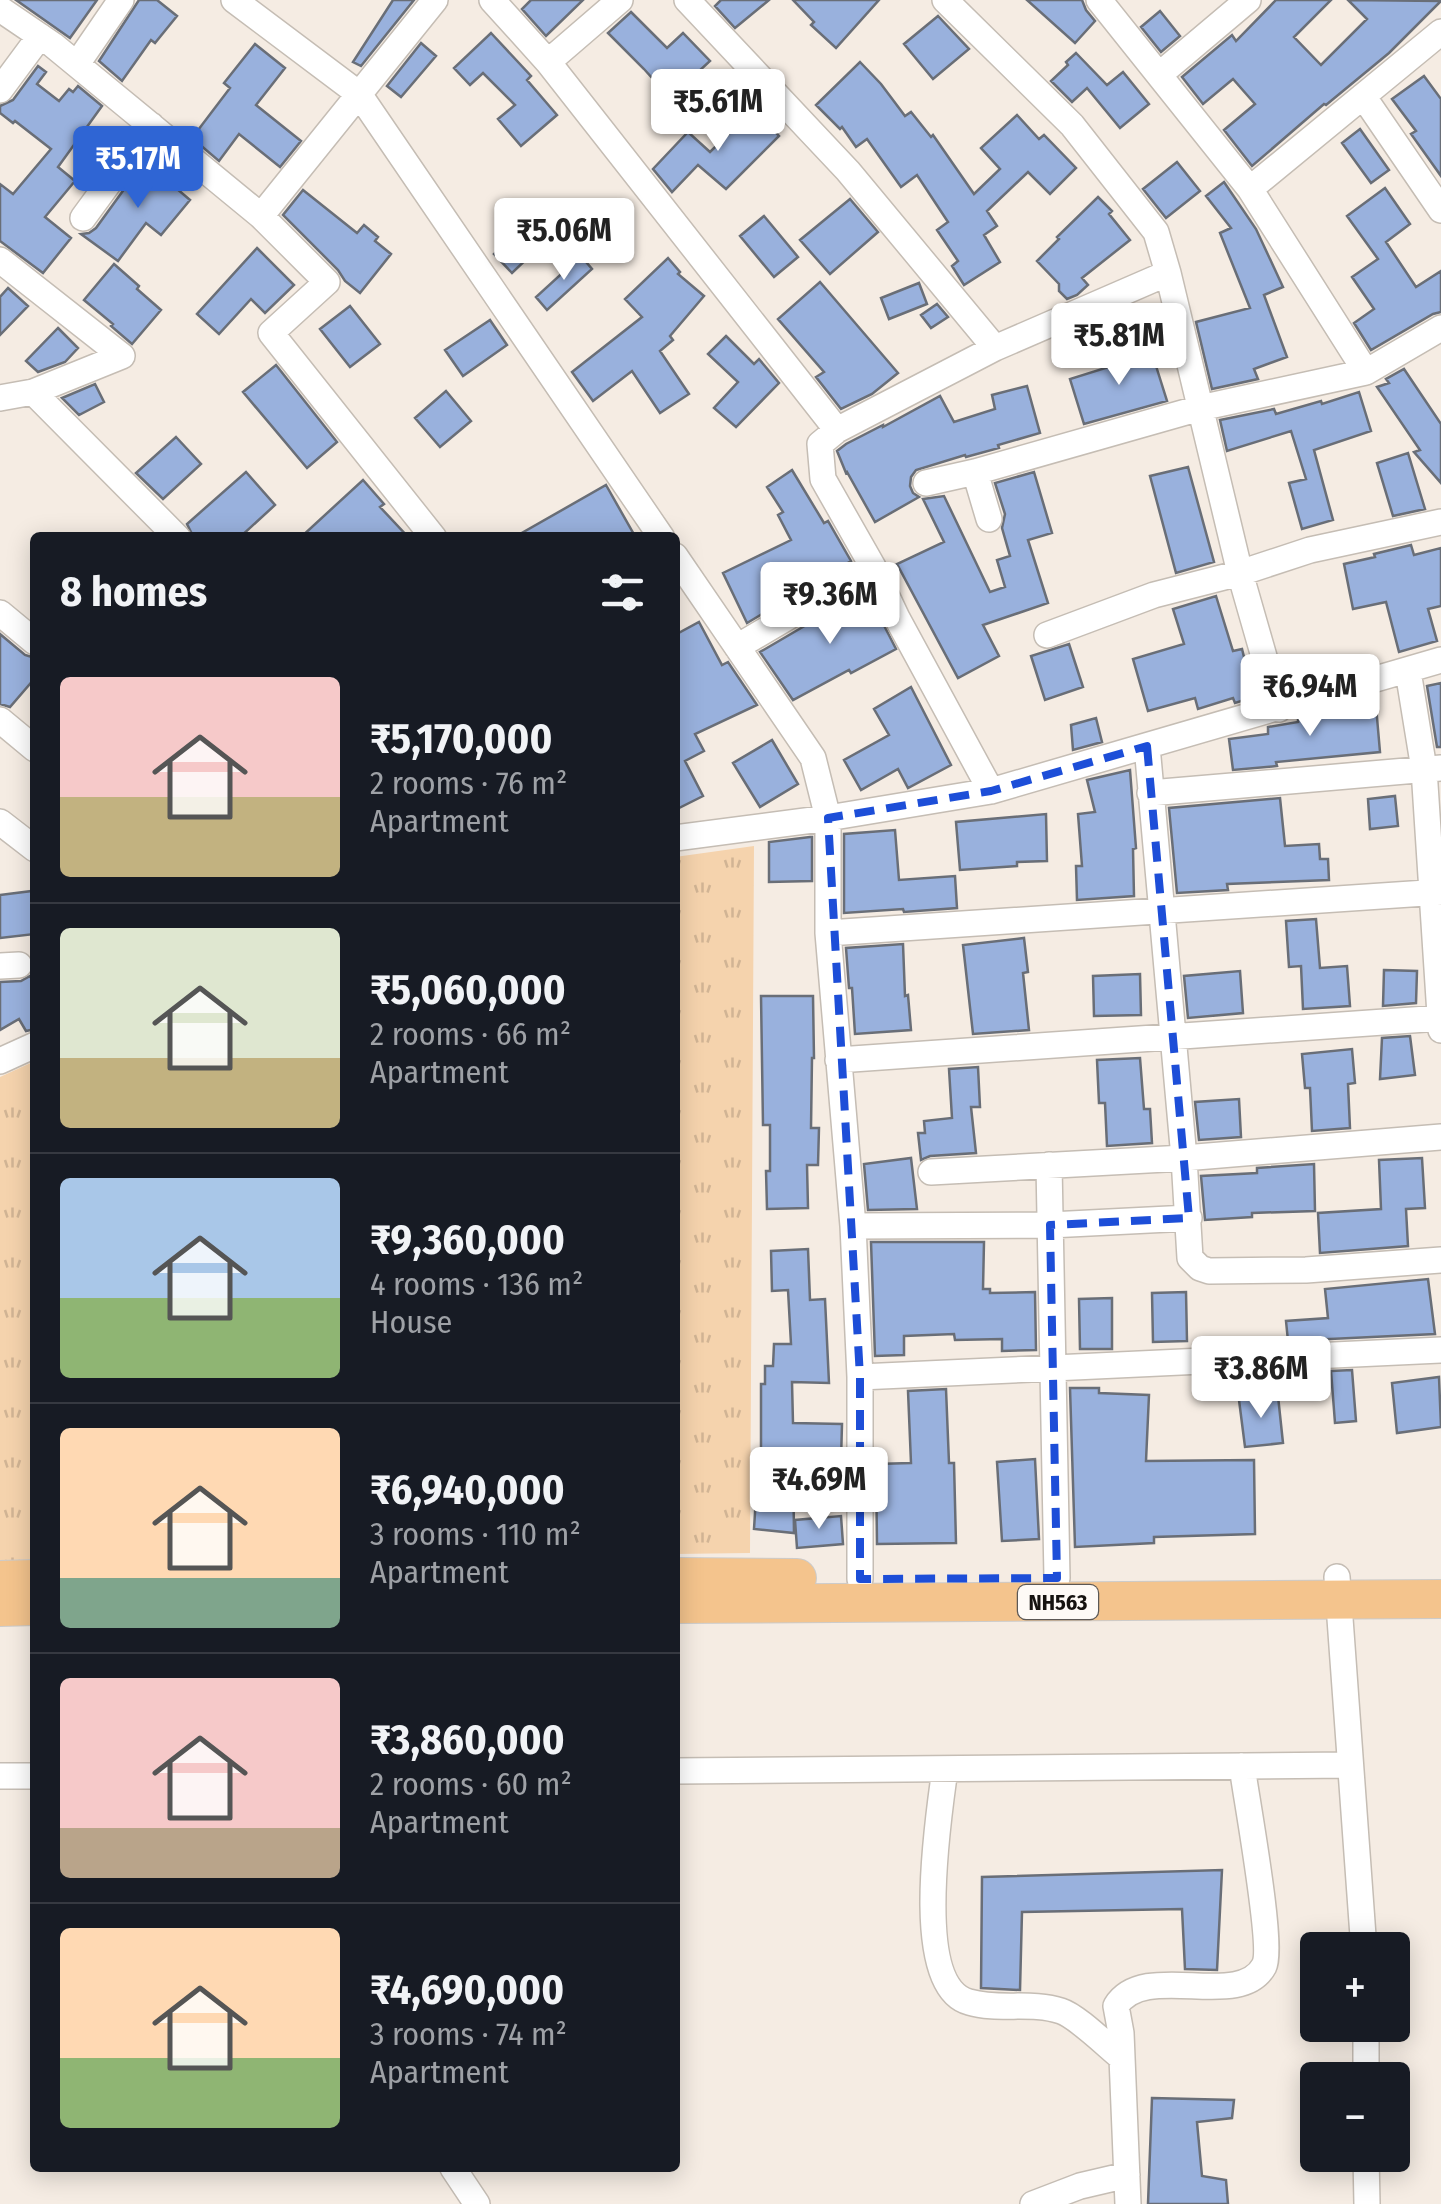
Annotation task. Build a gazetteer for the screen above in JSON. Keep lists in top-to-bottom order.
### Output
{
  "streets": {
    "highway": ["NH563"]
  },
  "page": {
    "price": [
      "₹5.61M",
      "₹5.17M",
      "₹5.06M",
      "₹5.81M",
      "₹9.36M",
      "₹6.94M",
      "₹3.86M",
      "₹4.69M"
    ],
    "heading": "8 homes",
    "list": [
      {
        "name": "₹5,170,000",
        "note": "2 rooms · 76 m² · Apartment"
      },
      {
        "name": "₹5,060,000",
        "note": "2 rooms · 66 m² · Apartment"
      },
      {
        "name": "₹9,360,000",
        "note": "4 rooms · 136 m² · House"
      },
      {
        "name": "₹6,940,000",
        "note": "3 rooms · 110 m² · Apartment"
      },
      {
        "name": "₹3,860,000",
        "note": "2 rooms · 60 m² · Apartment"
      },
      {
        "name": "₹4,690,000",
        "note": "3 rooms · 74 m² · Apartment"
      }
    ],
    "map_buttons": ["+", "−"]
  }
}
